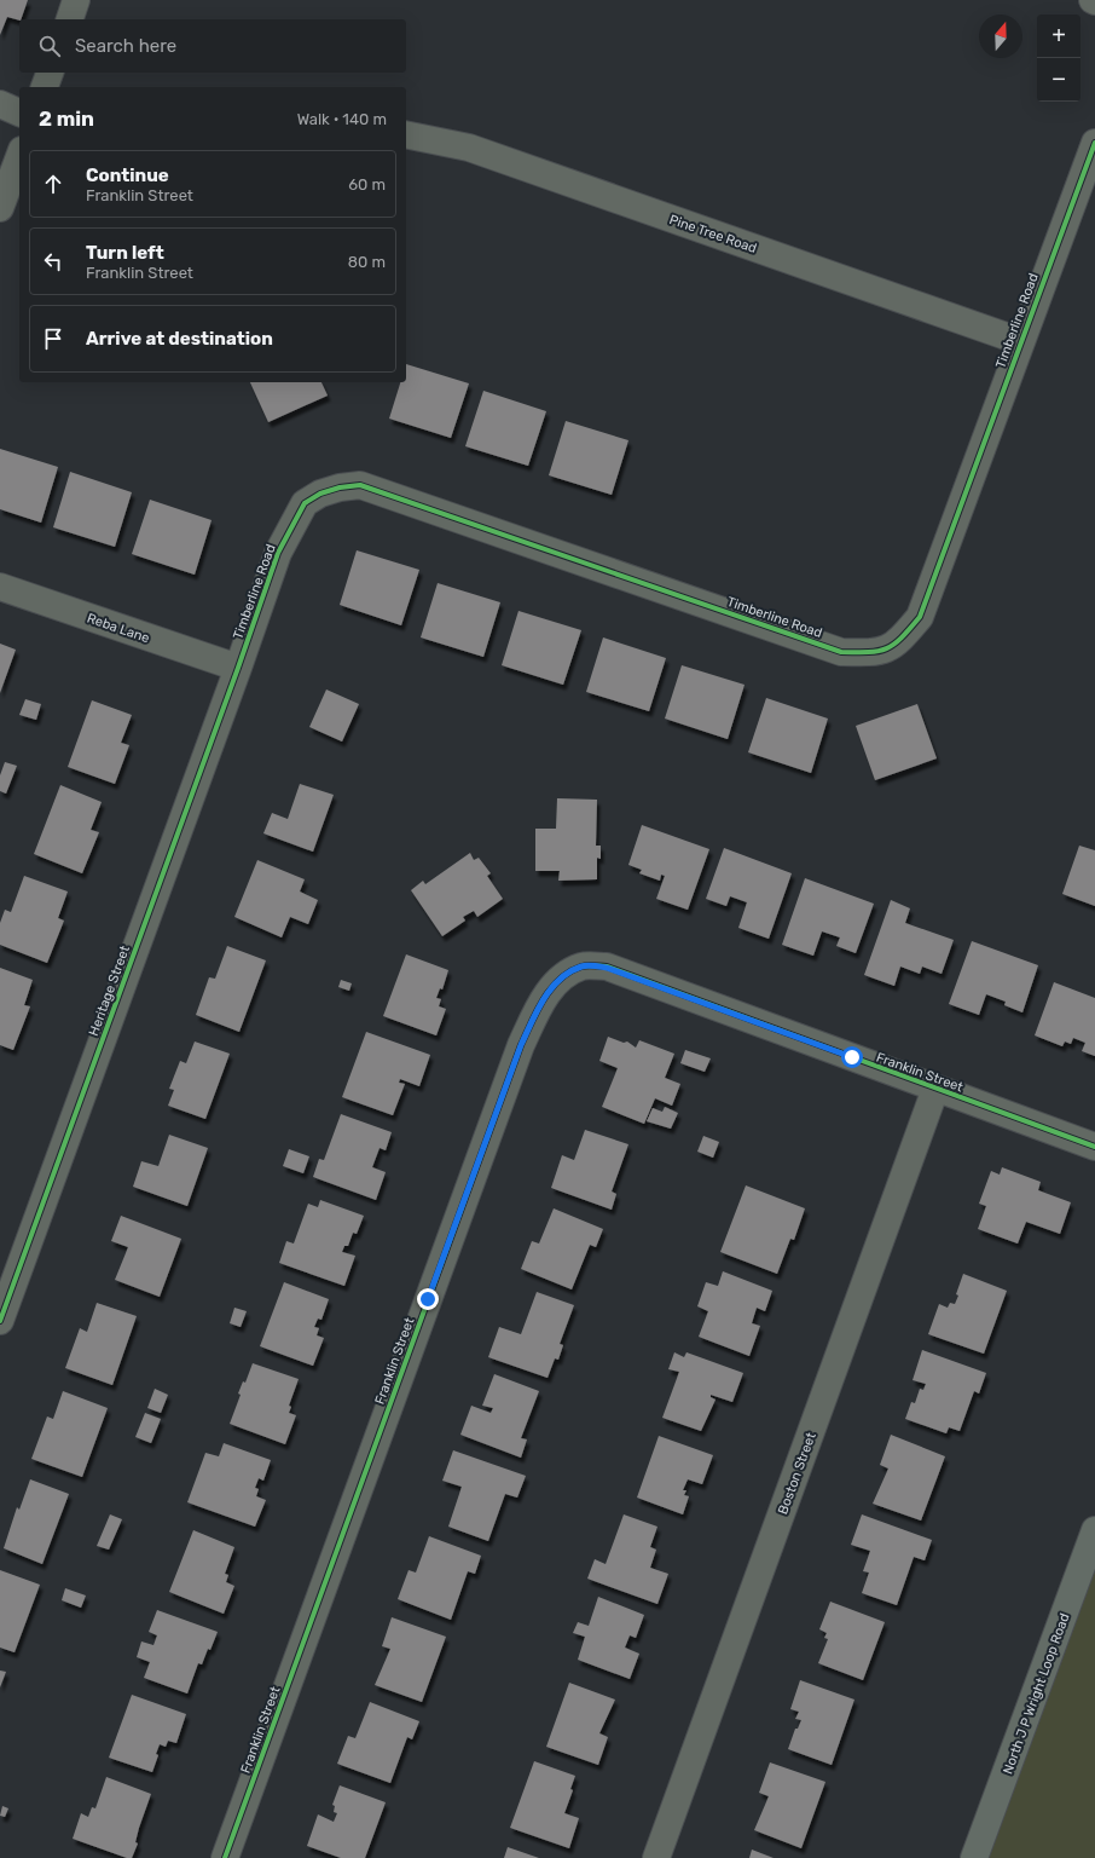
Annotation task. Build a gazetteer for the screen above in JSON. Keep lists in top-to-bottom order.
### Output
{
  "streets": {
    "main road": ["North J P Wright Loop Road"],
    "street": [
      "Pine Tree Road",
      "Timberline Road",
      "Reba Lane",
      "Heritage Street",
      "Franklin Street",
      "Boston Street"
    ]
  },
  "crossings": [
    ["Pine Tree Road", "Timberline Road"],
    ["Timberline Road", "Reba Lane"],
    ["Timberline Road", "Heritage Street"],
    ["Reba Lane", "Heritage Street"],
    ["Franklin Street", "Boston Street"]
  ],
  "north": "top",
  "page": {
    "map_buttons": ["+", "−"],
    "search": "Search here",
    "heading": ["2 min", "Walk · 140 m"],
    "list": [
      ["Continue", "Franklin Street", "60 m"],
      ["Turn left", "Franklin Street", "80 m"],
      "Arrive at destination"
    ]
  }
}
